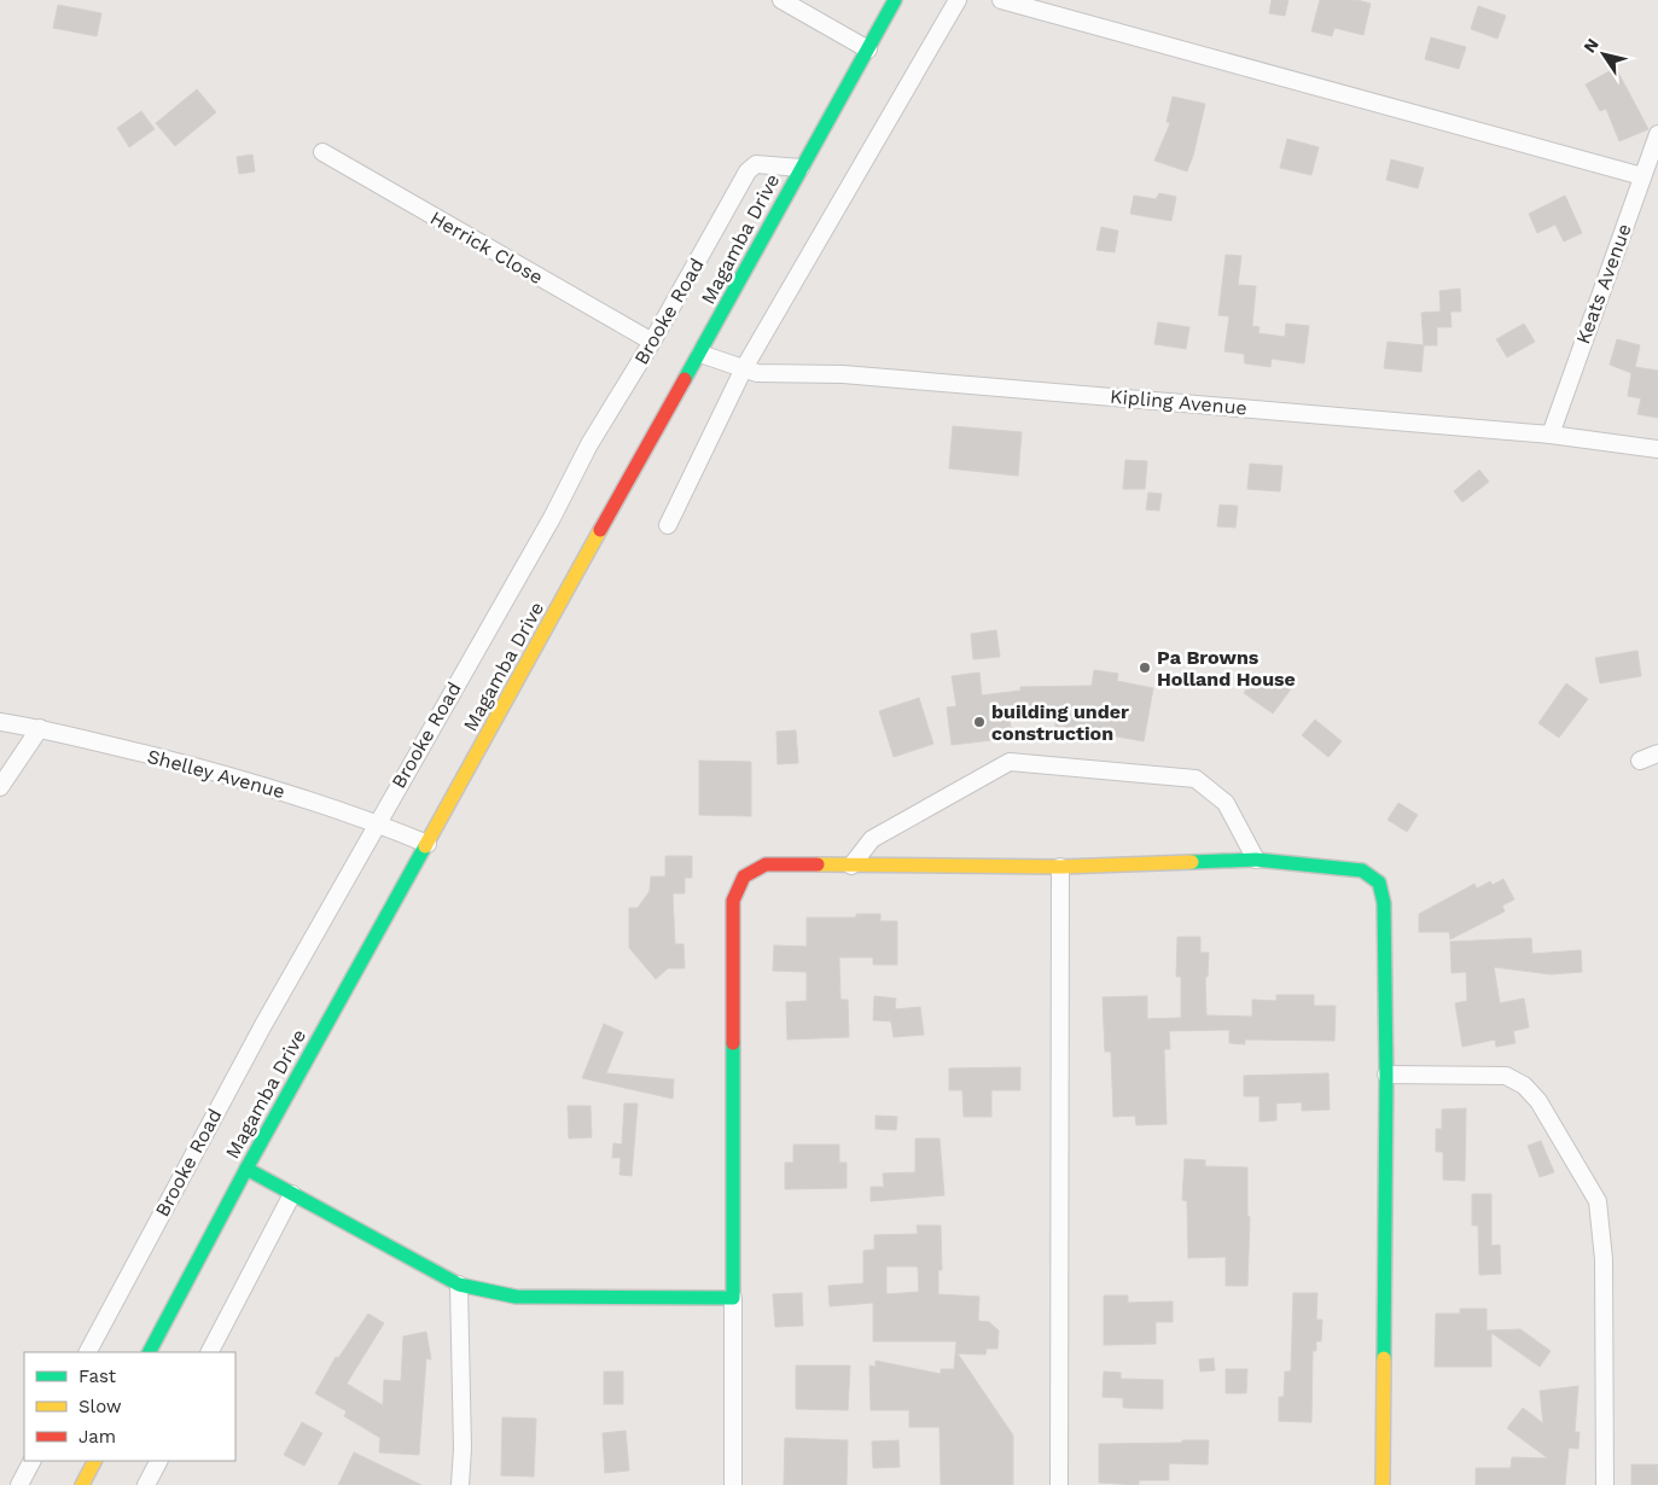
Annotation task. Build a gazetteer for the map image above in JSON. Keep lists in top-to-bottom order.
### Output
{
  "streets": {
    "street": [
      "Magamba Drive",
      "Herrick Close",
      "Keats Avenue",
      "Brooke Road",
      "Kipling Avenue",
      "Shelley Avenue"
    ]
  },
  "crossings": [
    ["Magamba Drive", "Brooke Road"],
    ["Magamba Drive", "Kipling Avenue"],
    ["Magamba Drive", "Shelley Avenue"],
    ["Herrick Close", "Brooke Road"],
    ["Keats Avenue", "Kipling Avenue"],
    ["Brooke Road", "Shelley Avenue"]
  ],
  "places": ["Pa Browns Holland House", "building under construction"],
  "legend": ["Fast", "Slow", "Jam"],
  "north": "top left"
}
